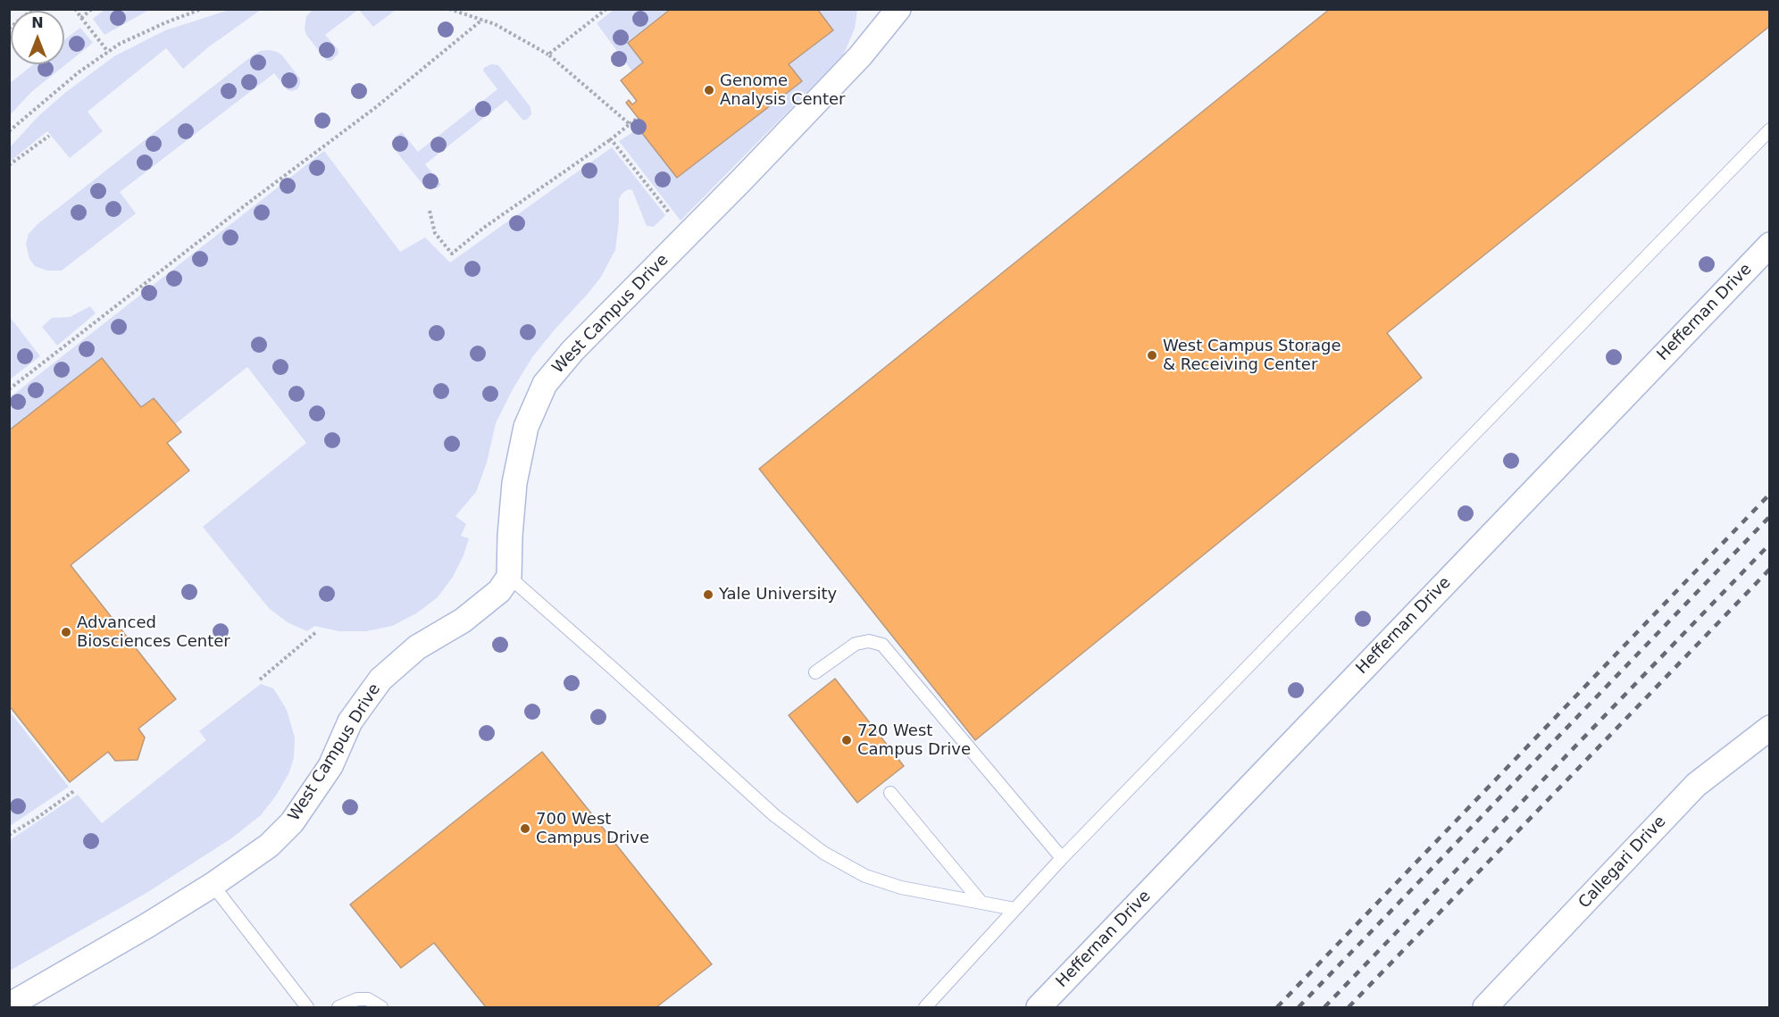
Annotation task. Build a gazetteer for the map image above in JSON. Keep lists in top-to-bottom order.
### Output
{
  "streets": {
    "street": ["Heffernan Drive", "West Campus Drive", "Callegari Drive"]
  },
  "places": [
    "Genome Analysis Center",
    "West Campus Storage & Receiving Center",
    "Yale University",
    "Advanced Biosciences Center",
    "720 West Campus Drive",
    "700 West Campus Drive"
  ],
  "north": "top"
}
